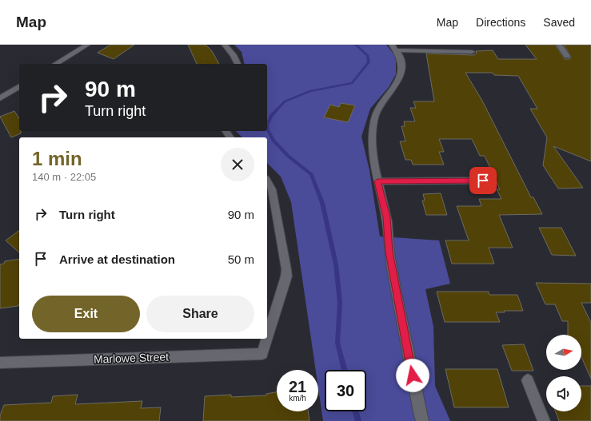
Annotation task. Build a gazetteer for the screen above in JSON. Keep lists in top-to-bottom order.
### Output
{
  "streets": {
    "street": ["Marlowe Street"]
  },
  "north": "right",
  "page": {
    "header": "Map",
    "nav": ["Map", "Directions", "Saved"],
    "turn": ["90 m", "Turn right"],
    "heading": ["1 min", "140 m · 22:05"],
    "list": [
      {
        "name": "Turn right",
        "value": "90 m"
      },
      {
        "name": "Arrive at destination",
        "value": "50 m"
      }
    ],
    "buttons": ["Exit", "Share"],
    "speed": "21 km/h",
    "limit": "30"
  }
}
